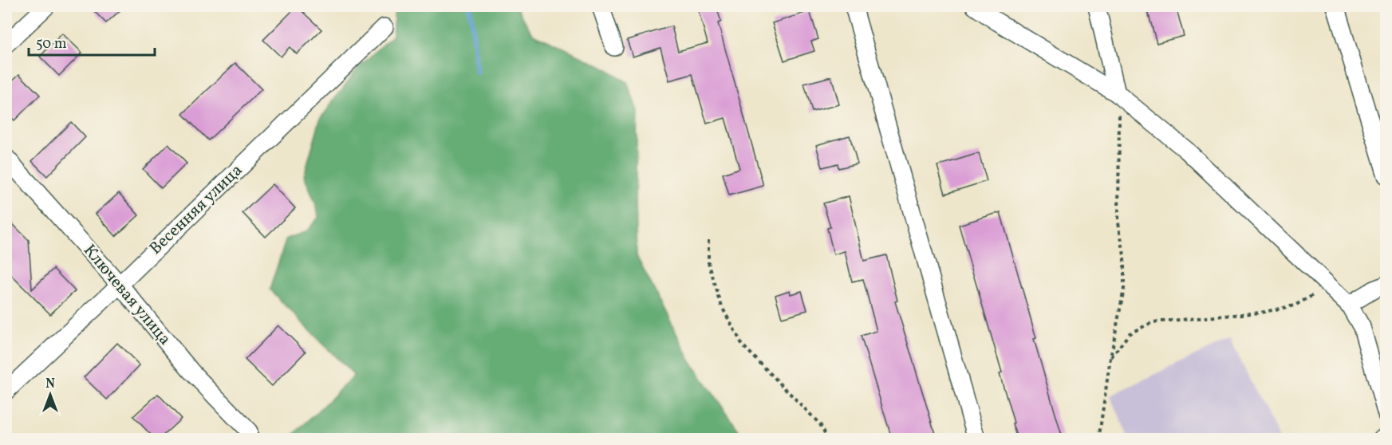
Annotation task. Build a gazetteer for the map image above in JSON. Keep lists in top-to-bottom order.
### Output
{
  "streets": {
    "street": ["Весенняя улица", "Ключевая улица"]
  },
  "crossings": [
    ["Весенняя улица", "Ключевая улица"]
  ],
  "scale_bar": "50 m",
  "north": "top"
}
